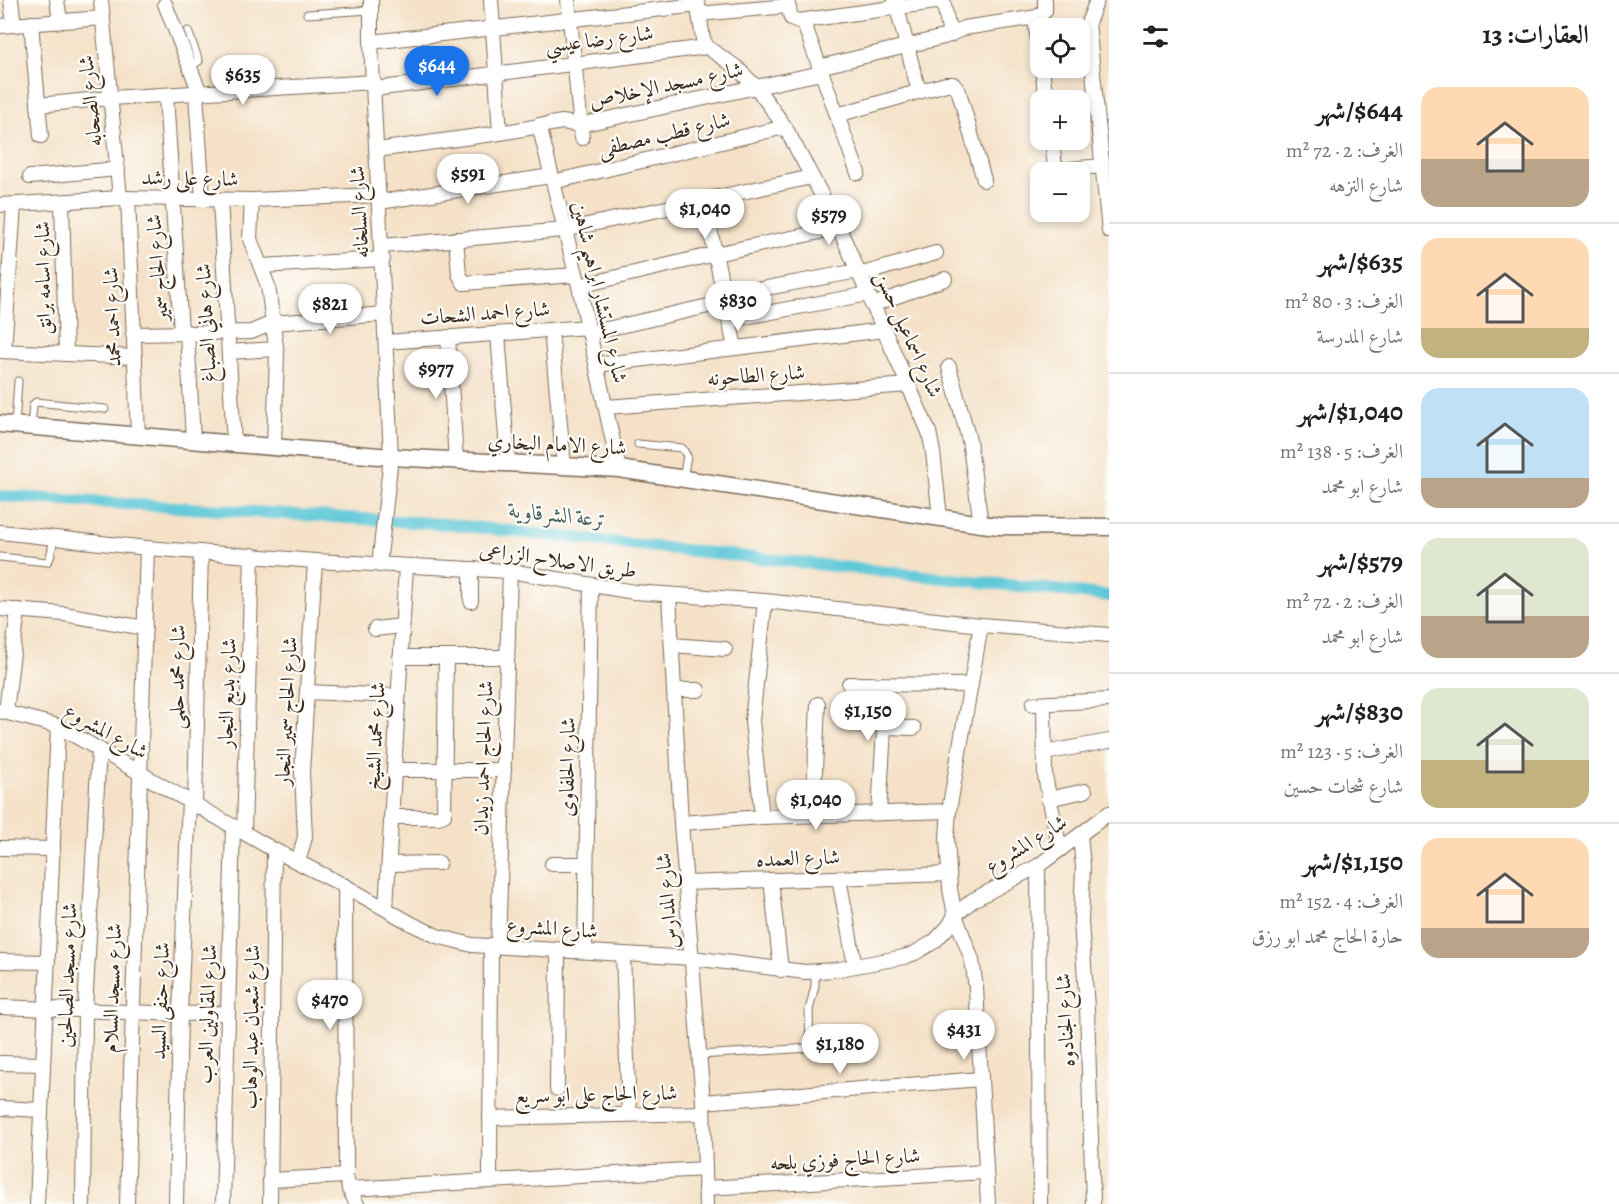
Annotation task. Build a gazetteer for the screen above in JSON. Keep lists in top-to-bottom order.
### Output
{
  "streets": {
    "street": [
      "شارع رضا عيسي",
      "شارع مسجد الإخلاص",
      "شارع الصحابه",
      "شارع قطب مصطفى",
      "شارع على رشد",
      "شارع السلخانه",
      "شارع الحاج سمير",
      "شارع اسامه برانق",
      "شارع المستشار ابراهيم شاهين",
      "شارع احمد الشحات",
      "شارع احمد محمد",
      "شارع هاني الصباغ",
      "شارع اسماعيل حسن",
      "شارع الطاحونه",
      "شارع الامام البخاري",
      "طريق الاصلاح الزراعى",
      "شارع محمد حلمى",
      "شارع بديع النجار",
      "شارع الحاج سمير النجار",
      "شارع المشروع",
      "شارع محمد الشيخ",
      "شارع الحاج احمد زيدان",
      "شارع الحلفاوى",
      "شارع العمده",
      "شارع المدارس",
      "شارع مسجد الصالحين",
      "شارع مسجد السلام",
      "شارع حنفى السيد",
      "شارع المقاولين العرب",
      "شارع الجنادوه",
      "شارع شعبان عبد الوهاب",
      "شارع الحاج على ابو سريع",
      "شارع الحاج فوزي بلحه"
    ]
  },
  "crossings": [
    ["شارع رضا عيسي", "شارع الصحابه"],
    ["شارع رضا عيسي", "شارع السلخانه"],
    ["شارع رضا عيسي", "شارع الحاج سمير"],
    ["شارع رضا عيسي", "شارع اسماعيل حسن"],
    ["شارع مسجد الإخلاص", "شارع السلخانه"],
    ["شارع مسجد الإخلاص", "شارع المستشار ابراهيم شاهين"],
    ["شارع مسجد الإخلاص", "شارع اسماعيل حسن"],
    ["شارع الصحابه", "شارع على رشد"],
    ["شارع الصحابه", "شارع احمد محمد"],
    ["شارع قطب مصطفى", "شارع على رشد"],
    ["شارع قطب مصطفى", "شارع السلخانه"],
    ["شارع قطب مصطفى", "شارع المستشار ابراهيم شاهين"],
    ["شارع قطب مصطفى", "شارع اسماعيل حسن"],
    ["شارع على رشد", "شارع السلخانه"],
    ["شارع على رشد", "شارع الحاج سمير"],
    ["شارع على رشد", "شارع اسامه برانق"],
    ["شارع على رشد", "شارع احمد محمد"],
    ["شارع على رشد", "شارع هاني الصباغ"],
    ["شارع السلخانه", "شارع احمد الشحات"],
    ["شارع السلخانه", "شارع الامام البخاري"],
    ["شارع السلخانه", "طريق الاصلاح الزراعى"],
    ["شارع الحاج سمير", "شارع الامام البخاري"],
    ["شارع المستشار ابراهيم شاهين", "شارع احمد الشحات"],
    ["شارع المستشار ابراهيم شاهين", "شارع الطاحونه"],
    ["شارع المستشار ابراهيم شاهين", "شارع الامام البخاري"],
    ["شارع احمد الشحات", "شارع اسماعيل حسن"],
    ["شارع احمد محمد", "شارع الامام البخاري"],
    ["شارع هاني الصباغ", "شارع الامام البخاري"],
    ["شارع اسماعيل حسن", "شارع الطاحونه"],
    ["شارع اسماعيل حسن", "شارع الامام البخاري"],
    ["طريق الاصلاح الزراعى", "شارع محمد حلمى"],
    ["طريق الاصلاح الزراعى", "شارع بديع النجار"],
    ["طريق الاصلاح الزراعى", "شارع الحاج سمير النجار"],
    ["طريق الاصلاح الزراعى", "شارع محمد الشيخ"],
    ["طريق الاصلاح الزراعى", "شارع الحاج احمد زيدان"],
    ["طريق الاصلاح الزراعى", "شارع الحلفاوى"],
    ["طريق الاصلاح الزراعى", "شارع المدارس"],
    ["طريق الاصلاح الزراعى", "شارع مسجد السلام"],
    ["شارع محمد حلمى", "شارع المشروع"],
    ["شارع محمد حلمى", "شارع حنفى السيد"],
    ["شارع بديع النجار", "شارع المشروع"],
    ["شارع بديع النجار", "شارع المقاولين العرب"],
    ["شارع الحاج سمير النجار", "شارع المشروع"],
    ["شارع المشروع", "شارع محمد الشيخ"],
    ["شارع المشروع", "شارع الحاج احمد زيدان"],
    ["شارع المشروع", "شارع الحلفاوى"],
    ["شارع المشروع", "شارع المدارس"],
    ["شارع المشروع", "شارع مسجد الصالحين"],
    ["شارع المشروع", "شارع مسجد السلام"],
    ["شارع المشروع", "شارع حنفى السيد"],
    ["شارع المشروع", "شارع المقاولين العرب"],
    ["شارع المشروع", "شارع الجنادوه"],
    ["شارع المشروع", "شارع شعبان عبد الوهاب"],
    ["شارع الحاج احمد زيدان", "شارع الحاج على ابو سريع"],
    ["شارع العمده", "شارع المدارس"],
    ["شارع المدارس", "شارع الحاج على ابو سريع"],
    ["شارع المدارس", "شارع الحاج فوزي بلحه"]
  ],
  "water": ["ترعة الشرقاوية"],
  "page": {
    "heading": "العقارات: 13",
    "map_buttons": ["+", "−"],
    "price": [
      "$644",
      "$635",
      "$591",
      "$1,040",
      "$579",
      "$830",
      "$821",
      "$977",
      "$1,150",
      "$1,040",
      "$470",
      "$431",
      "$1,180"
    ],
    "list": [
      {
        "name": "$644/شهر",
        "note": "الغرف: 2 · 72 m² · شارع النزهه"
      },
      {
        "name": "$635/شهر",
        "note": "الغرف: 3 · 80 m² · شارع المدرسة"
      },
      {
        "name": "$1,040/شهر",
        "note": "الغرف: 5 · 138 m² · شارع ابو محمد"
      },
      {
        "name": "$579/شهر",
        "note": "الغرف: 2 · 72 m² · شارع ابو محمد"
      },
      {
        "name": "$830/شهر",
        "note": "الغرف: 5 · 123 m² · شارع شحات حسين"
      },
      {
        "name": "$1,150/شهر",
        "note": "الغرف: 4 · 152 m² · حارة الحاج محمد ابو رزق"
      }
    ]
  }
}
